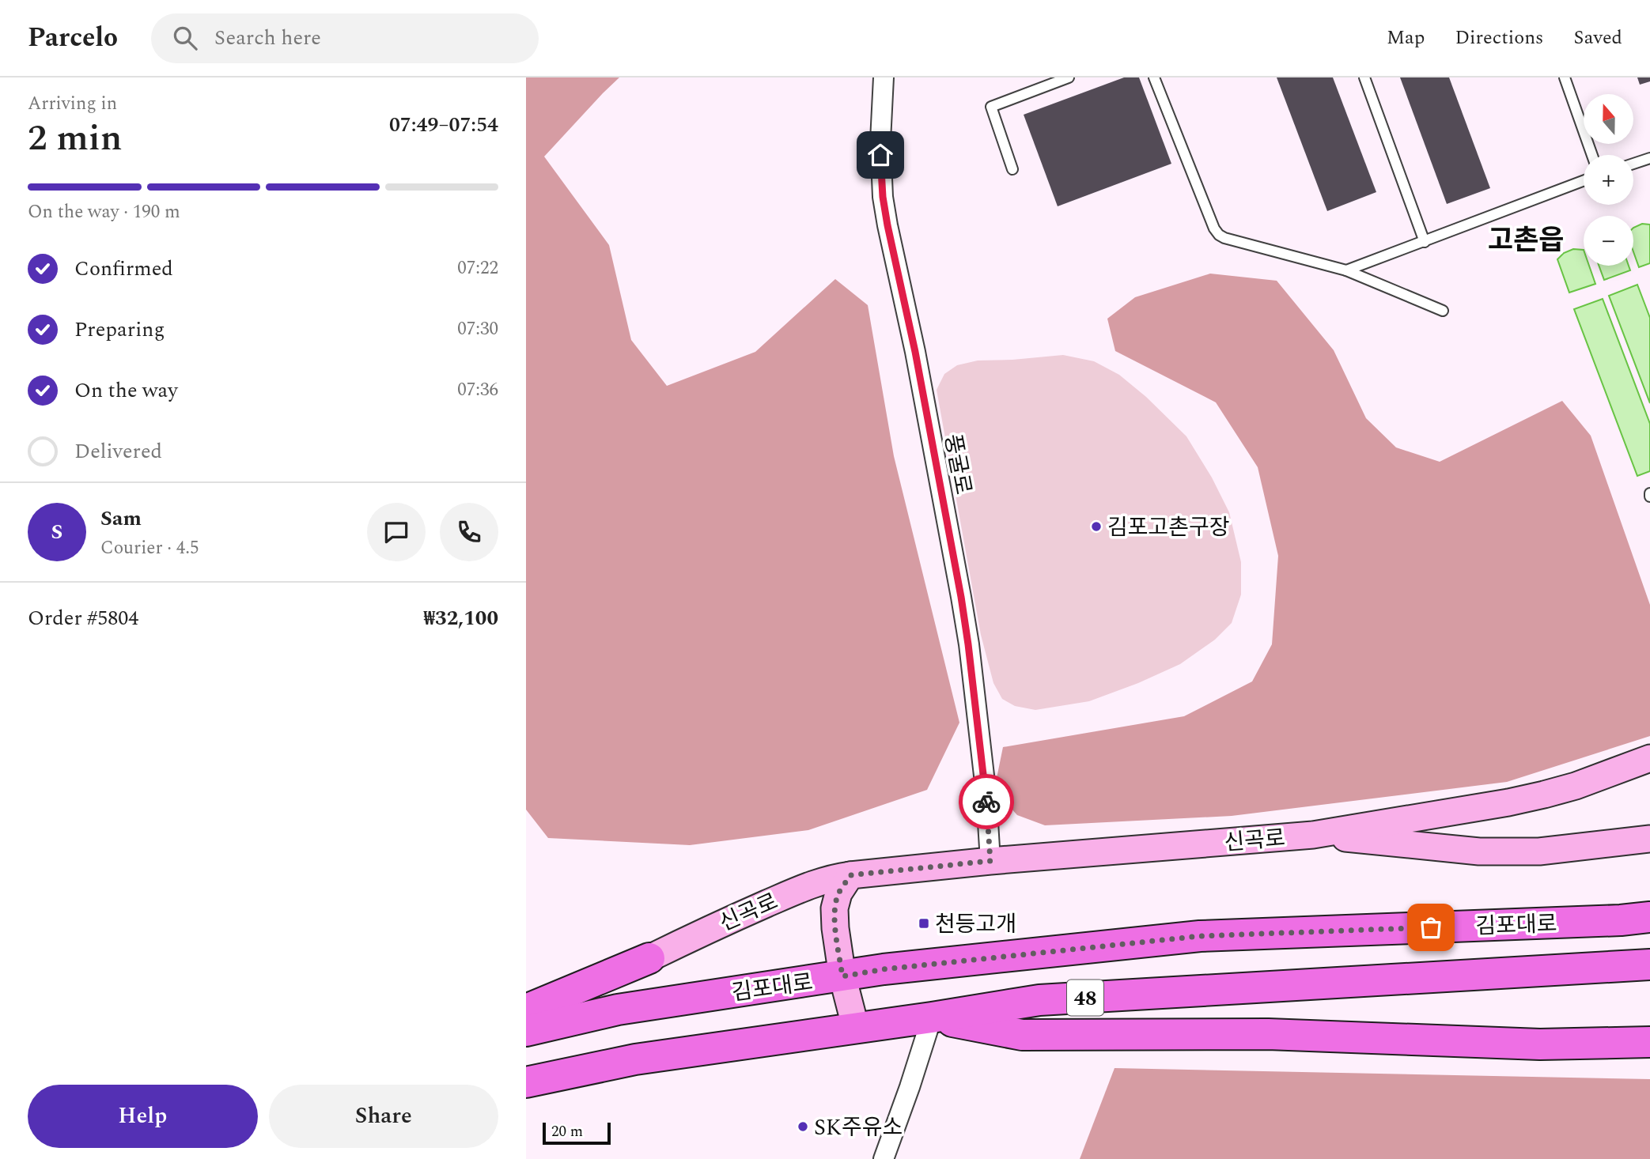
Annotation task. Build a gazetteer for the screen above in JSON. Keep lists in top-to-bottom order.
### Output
{
  "streets": {
    "main road": ["김포대로", "48"],
    "street": ["풍굴로", "신곡로"]
  },
  "crossings": [
    ["풍굴로", "신곡로"]
  ],
  "districts": ["고촌읍"],
  "places": {
    "other": ["김포고촌구장", "SK주유소"],
    "transit": ["천등고개"]
  },
  "scale_bar": "20 m",
  "north": "top",
  "page": {
    "header": "Parcelo",
    "search": "Search here",
    "nav": ["Map", "Directions", "Saved"],
    "heading": ["2 min", "Arriving in", "07:49–07:54"],
    "panel": [
      "Sam",
      "Courier · 4.5",
      "Order #5804",
      "₩32,100"
    ],
    "map_buttons": ["+", "−"],
    "bar": "On the way · 190 m",
    "list": [
      ["Confirmed", "07:22"],
      ["Preparing", "07:30"],
      ["On the way", "07:36"],
      "Delivered"
    ],
    "round": "S",
    "buttons": ["Help", "Share"],
    "scale": "20 m"
  }
}
